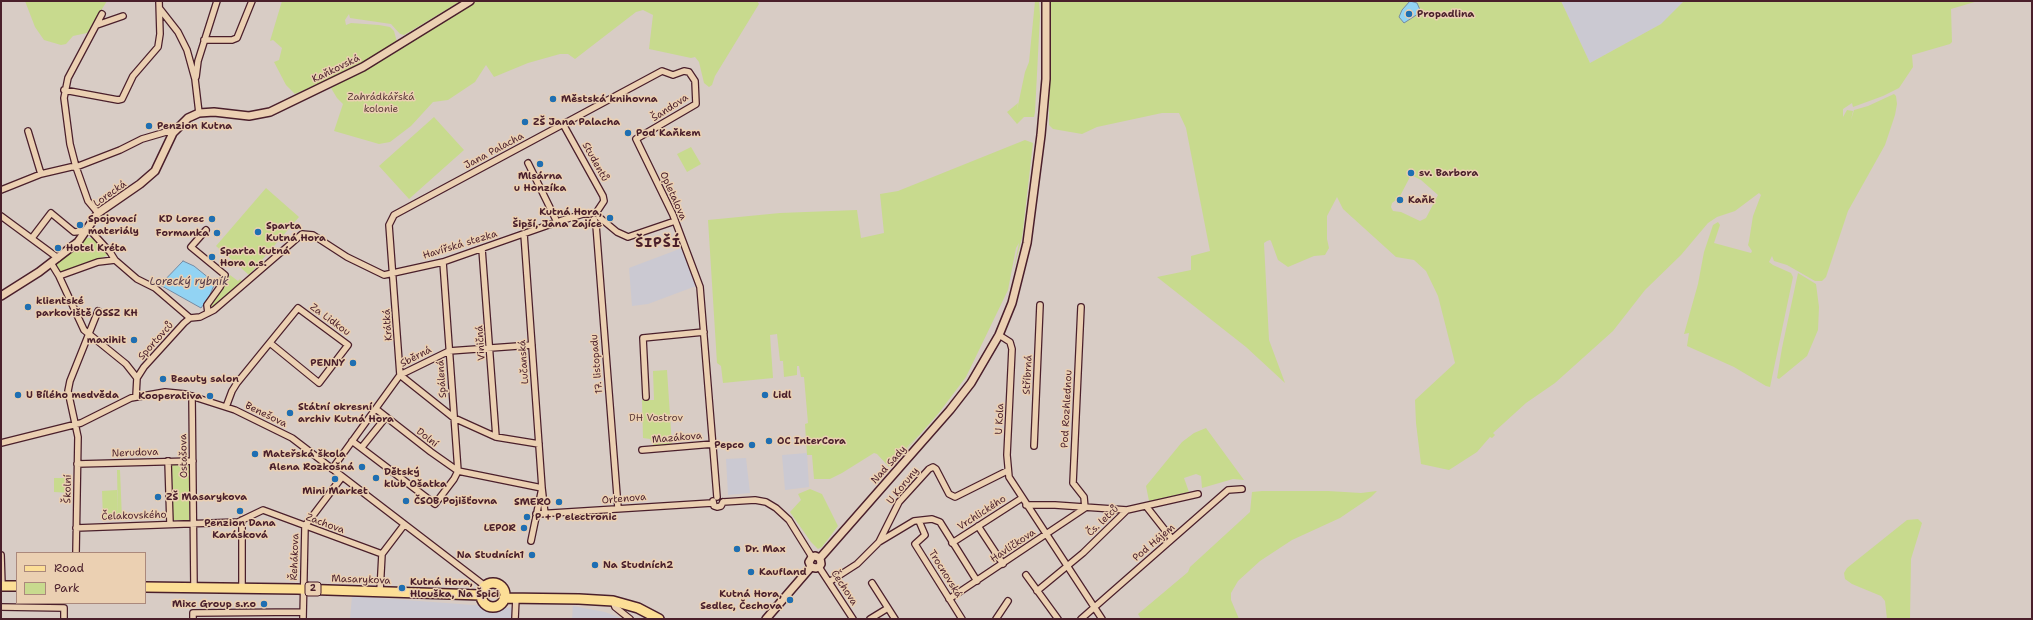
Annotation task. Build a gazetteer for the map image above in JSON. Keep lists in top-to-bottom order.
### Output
{
  "streets": {
    "main road": ["Masarykova", "2"],
    "street": [
      "Kaňkovská",
      "Šandova",
      "Jana Palacha",
      "Studentů",
      "Lorecká",
      "Opletalova",
      "Havířská stezka",
      "Za Lidkou",
      "Krátká",
      "Sportovců",
      "Viničná",
      "Sběrná",
      "Lučanská",
      "17. listopadu",
      "Stříbrná",
      "Spálená",
      "Pod Rozhlednou",
      "Benešova",
      "U Kola",
      "Dolní",
      "Mazákova",
      "Nerudova",
      "Ostašova",
      "Nad Sady",
      "U Koruny",
      "Školní",
      "Ortenova",
      "Vrchlického",
      "Čelakovského",
      "Čs. letců",
      "Zachova",
      "Pod Hájem",
      "Havlíčkova",
      "Řehákova",
      "Trocnovská",
      "Čechova"
    ]
  },
  "crossings": [
    ["Kaňkovská", "Lorecká"],
    ["Šandova", "Jana Palacha"],
    ["Šandova", "Opletalova"],
    ["Jana Palacha", "Studentů"],
    ["Jana Palacha", "Havířská stezka"],
    ["Jana Palacha", "Krátká"],
    ["Studentů", "Havířská stezka"],
    ["Opletalova", "Mazákova"],
    ["Opletalova", "Ortenova"],
    ["Havířská stezka", "Krátká"],
    ["Havířská stezka", "Viničná"],
    ["Havířská stezka", "Lučanská"],
    ["Havířská stezka", "17. listopadu"],
    ["Havířská stezka", "Spálená"],
    ["Za Lidkou", "Benešova"],
    ["Krátká", "Sběrná"],
    ["Viničná", "Sběrná"],
    ["Sběrná", "Lučanská"],
    ["Sběrná", "Spálená"],
    ["Sběrná", "Benešova"],
    ["Sběrná", "Dolní"],
    ["Lučanská", "Dolní"],
    ["Lučanská", "Ortenova"],
    ["17. listopadu", "Ortenova"],
    ["Spálená", "Dolní"],
    ["Pod Rozhlednou", "Havlíčkova"],
    ["Benešova", "Ostašova"],
    ["Benešova", "Školní"],
    ["Benešova", "Masarykova"],
    ["U Kola", "Nad Sady"],
    ["U Kola", "U Koruny"],
    ["Nerudova", "Ostašova"],
    ["Nerudova", "Školní"],
    ["Ostašova", "Čelakovského"],
    ["Ostašova", "Masarykova"],
    ["Nad Sady", "Čechova"],
    ["U Koruny", "Vrchlického"],
    ["U Koruny", "Trocnovská"],
    ["U Koruny", "Čechova"],
    ["Školní", "Čelakovského"],
    ["Čelakovského", "Zachova"],
    ["Zachova", "Řehákova"],
    ["Havlíčkova", "Trocnovská"],
    ["Řehákova", "Masarykova"]
  ],
  "districts": ["ŠIPŠÍ"],
  "water": ["Lorecký rybník"],
  "parks": ["Zahrádkářská kolonie", "DH Vostrov"],
  "places": [
    "Propadlina",
    "Městská knihovna",
    "ZŠ Jana Palacha",
    "Penzion Kutna",
    "Pod Kaňkem",
    "Mlsárna u Honzíka",
    "sv. Barbora",
    "Kaňk",
    "Kutná Hora, Šipší, Jana Zajíce",
    "KD Lorec",
    "Spojovací materiály",
    "Sparta Kutná Hora",
    "Formanka",
    "Hotel Kréta",
    "Sparta Kutná Hora a.s.",
    "klientské parkoviště OSSZ KH",
    "maxihit",
    "PENNY",
    "Beauty salon",
    "U Bílého medvěda",
    "Lidl",
    "Kooperativa",
    "Státní okresní archiv Kutná Hora",
    "OC InterCora",
    "Pepco",
    "Mateřská škola",
    "Alena Rozkošná",
    "Dětský klub Ošatka",
    "Mini Market",
    "ZŠ Masarykova",
    "ČSOB Pojišťovna",
    "SMERO",
    "Penzion Dana Karásková",
    "P + P electronic",
    "LEPOR",
    "Dr. Max",
    "Na Studních1",
    "Na Studních2",
    "Kaufland",
    "Kutná Hora, Hlouška, Na Špici",
    "Kutná Hora, Sedlec, Čechova",
    "Mixc Group s.r.o"
  ],
  "legend": ["Road", "Park"]
}
